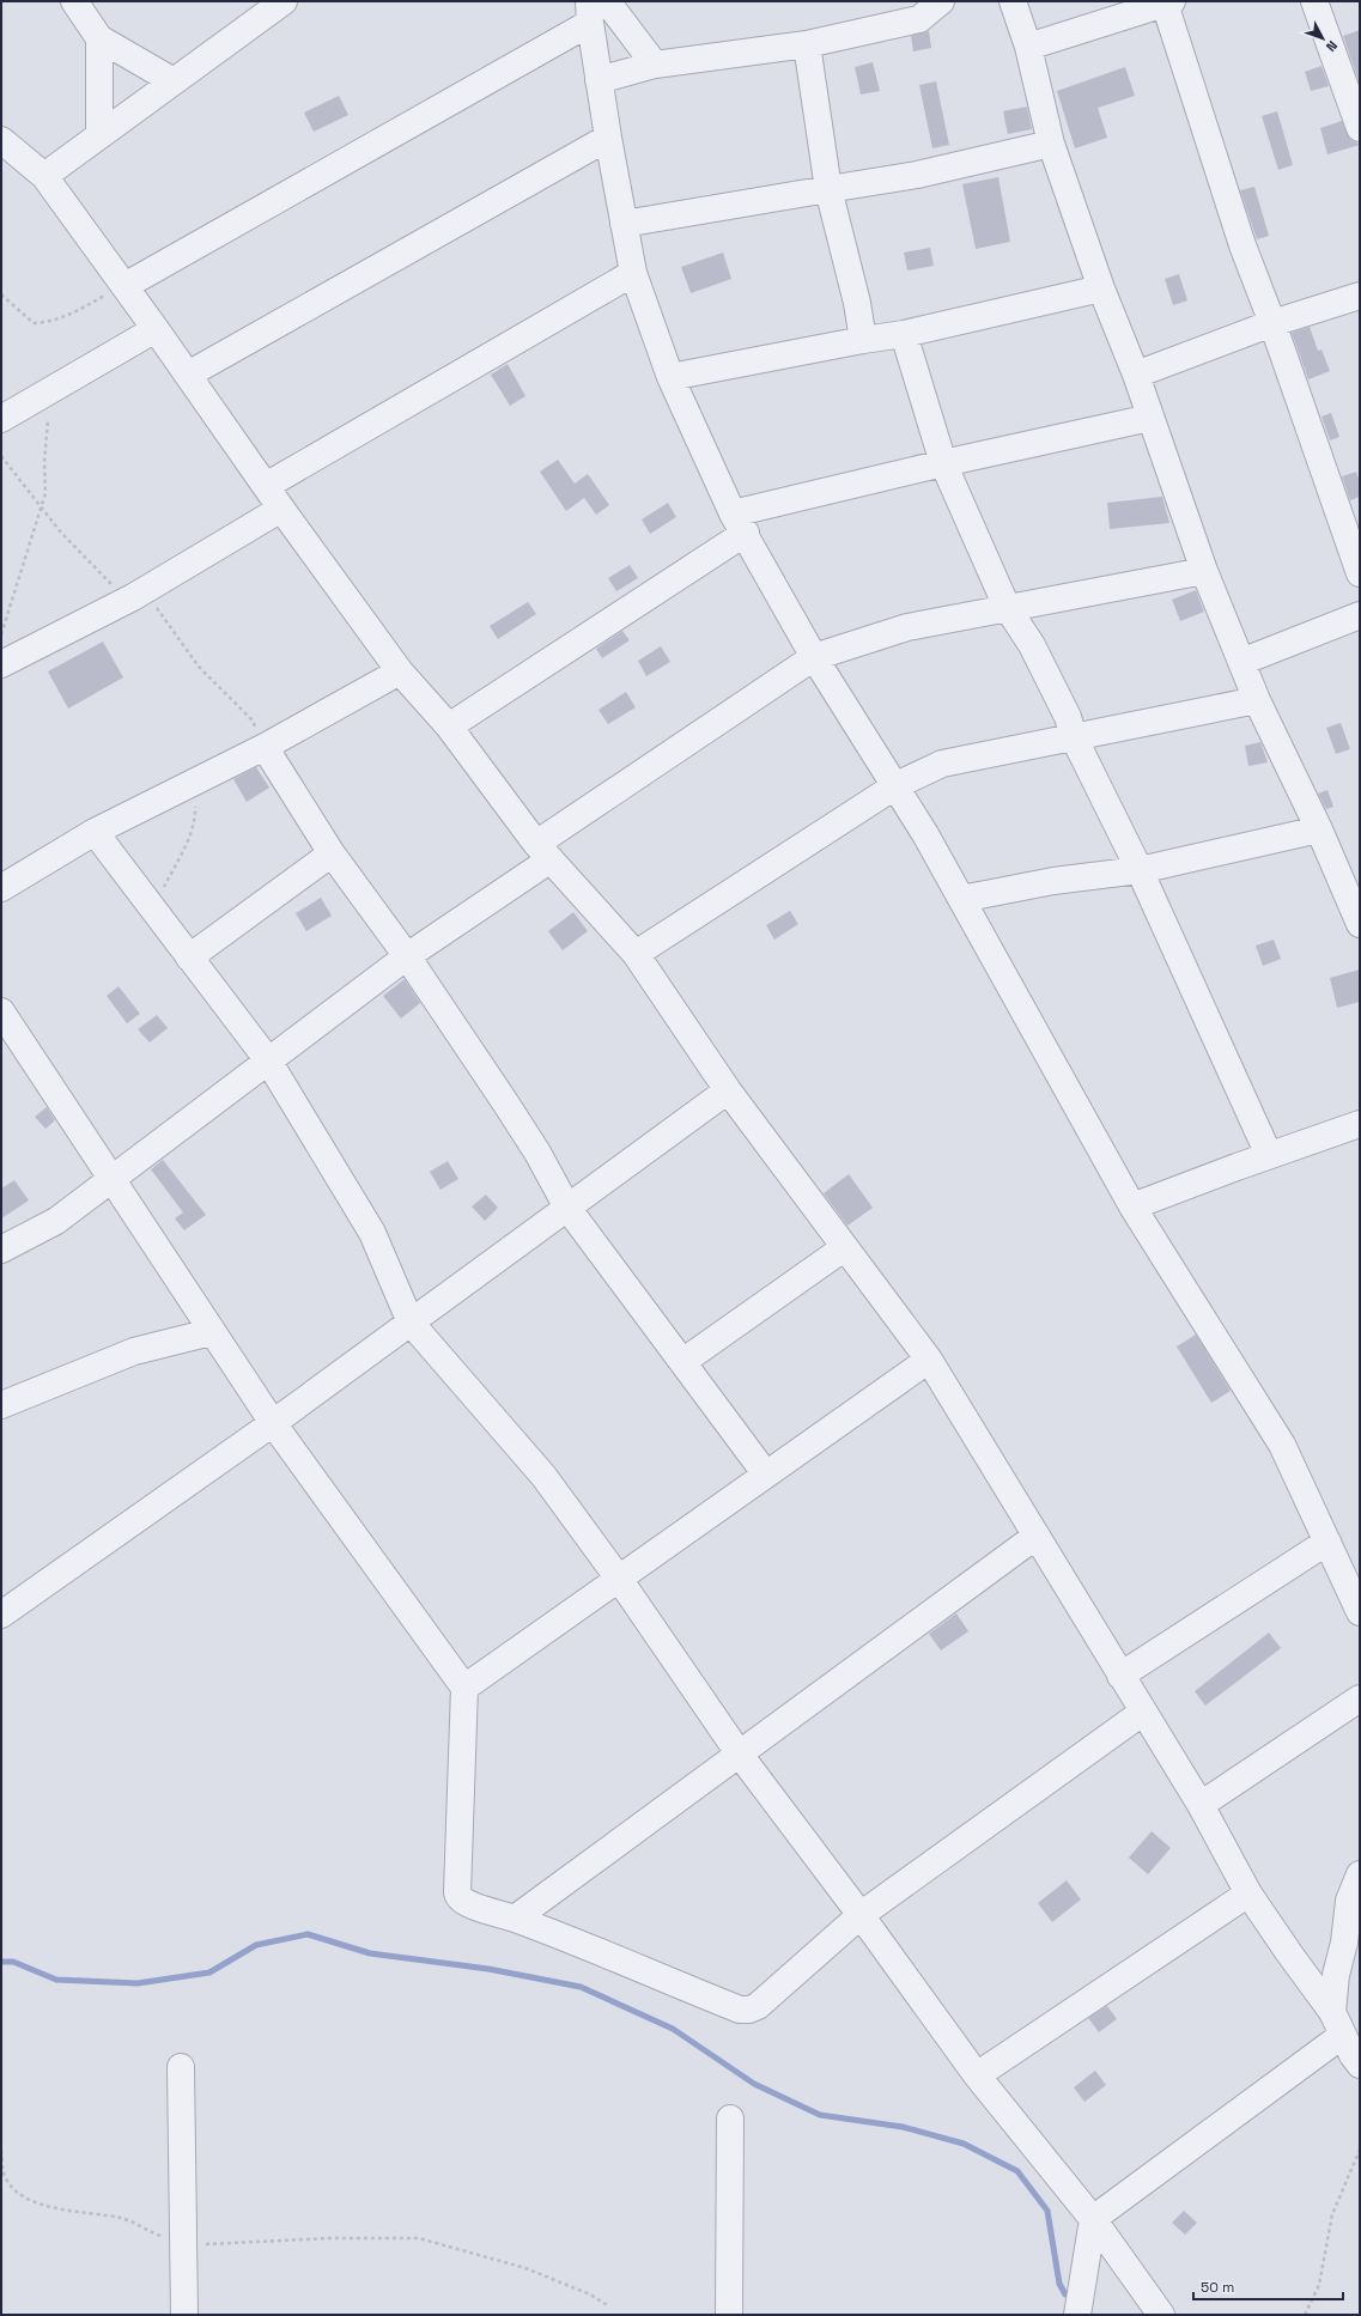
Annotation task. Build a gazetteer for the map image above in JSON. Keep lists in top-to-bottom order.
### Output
{
  "scale_bar": "50 m",
  "north": "bottom right"
}
